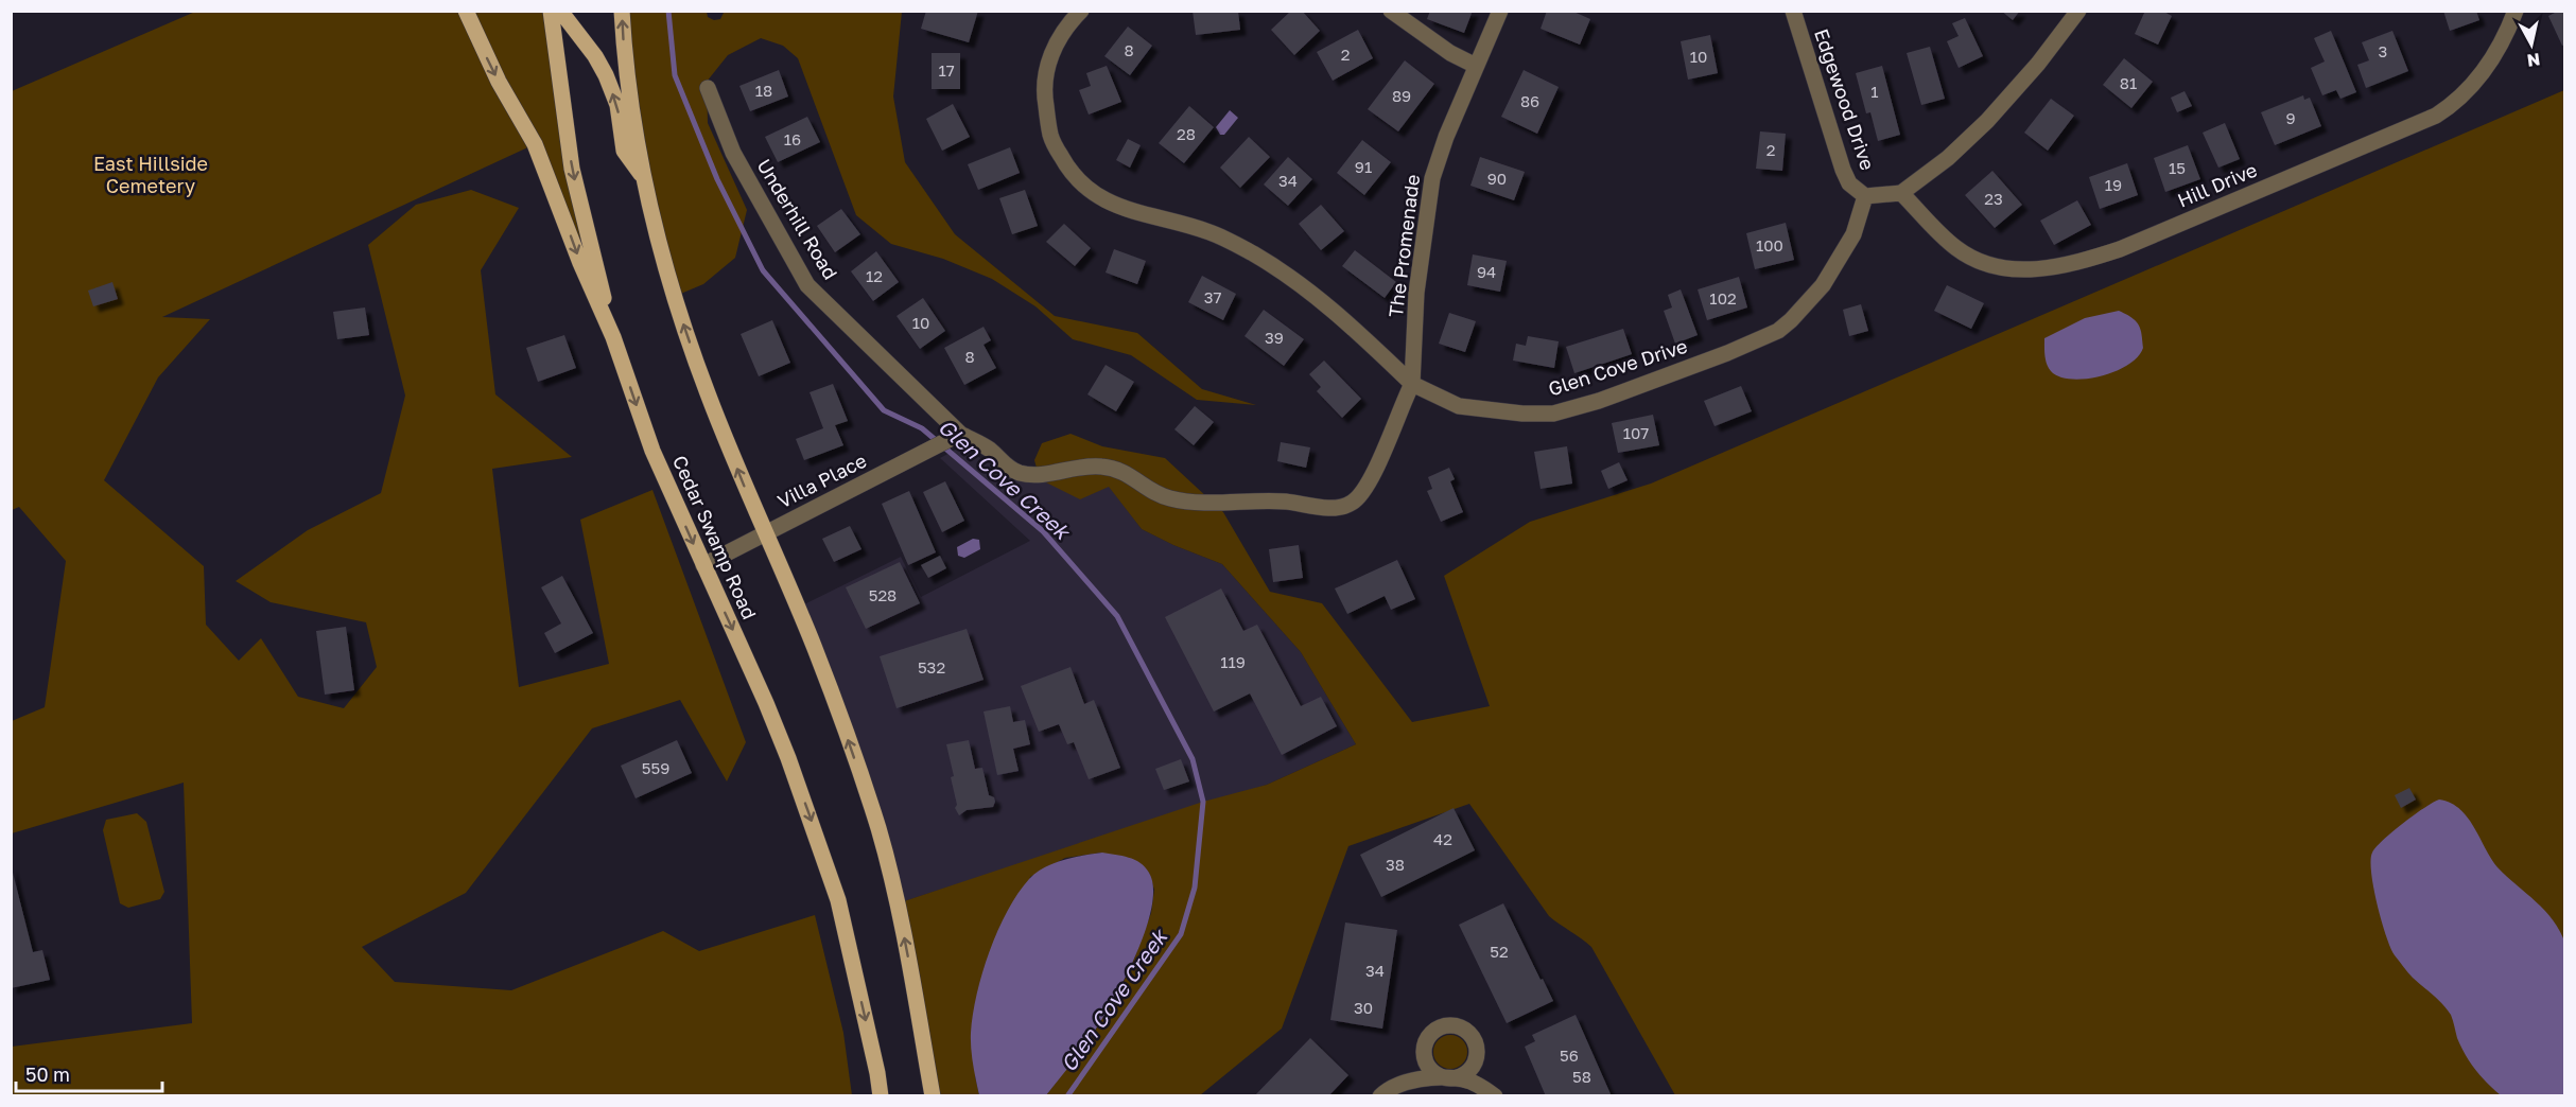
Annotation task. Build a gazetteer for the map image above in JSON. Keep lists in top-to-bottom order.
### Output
{
  "streets": {
    "main road": ["Cedar Swamp Road"],
    "street": [
      "Edgewood Drive",
      "Hill Drive",
      "Underhill Road",
      "The Promenade",
      "Glen Cove Drive",
      "Villa Place"
    ]
  },
  "crossings": [
    ["Edgewood Drive", "Glen Cove Drive"],
    ["Underhill Road", "Villa Place"],
    ["The Promenade", "Glen Cove Drive"],
    ["Villa Place", "Cedar Swamp Road"]
  ],
  "water": ["Glen Cove Creek"],
  "parks": ["East Hillside Cemetery"],
  "house_numbers": [
    "8",
    "3",
    "2",
    "10",
    "17",
    "81",
    "18",
    "1",
    "89",
    "86",
    "9",
    "28",
    "16",
    "2",
    "91",
    "15",
    "90",
    "34",
    "19",
    "23",
    "100",
    "94",
    "12",
    "37",
    "102",
    "10",
    "39",
    "8",
    "107",
    "528",
    "119",
    "532",
    "559",
    "42",
    "38",
    "52",
    "34",
    "30",
    "56",
    "58"
  ],
  "scale_bar": "50 m",
  "north": "bottom"
}
